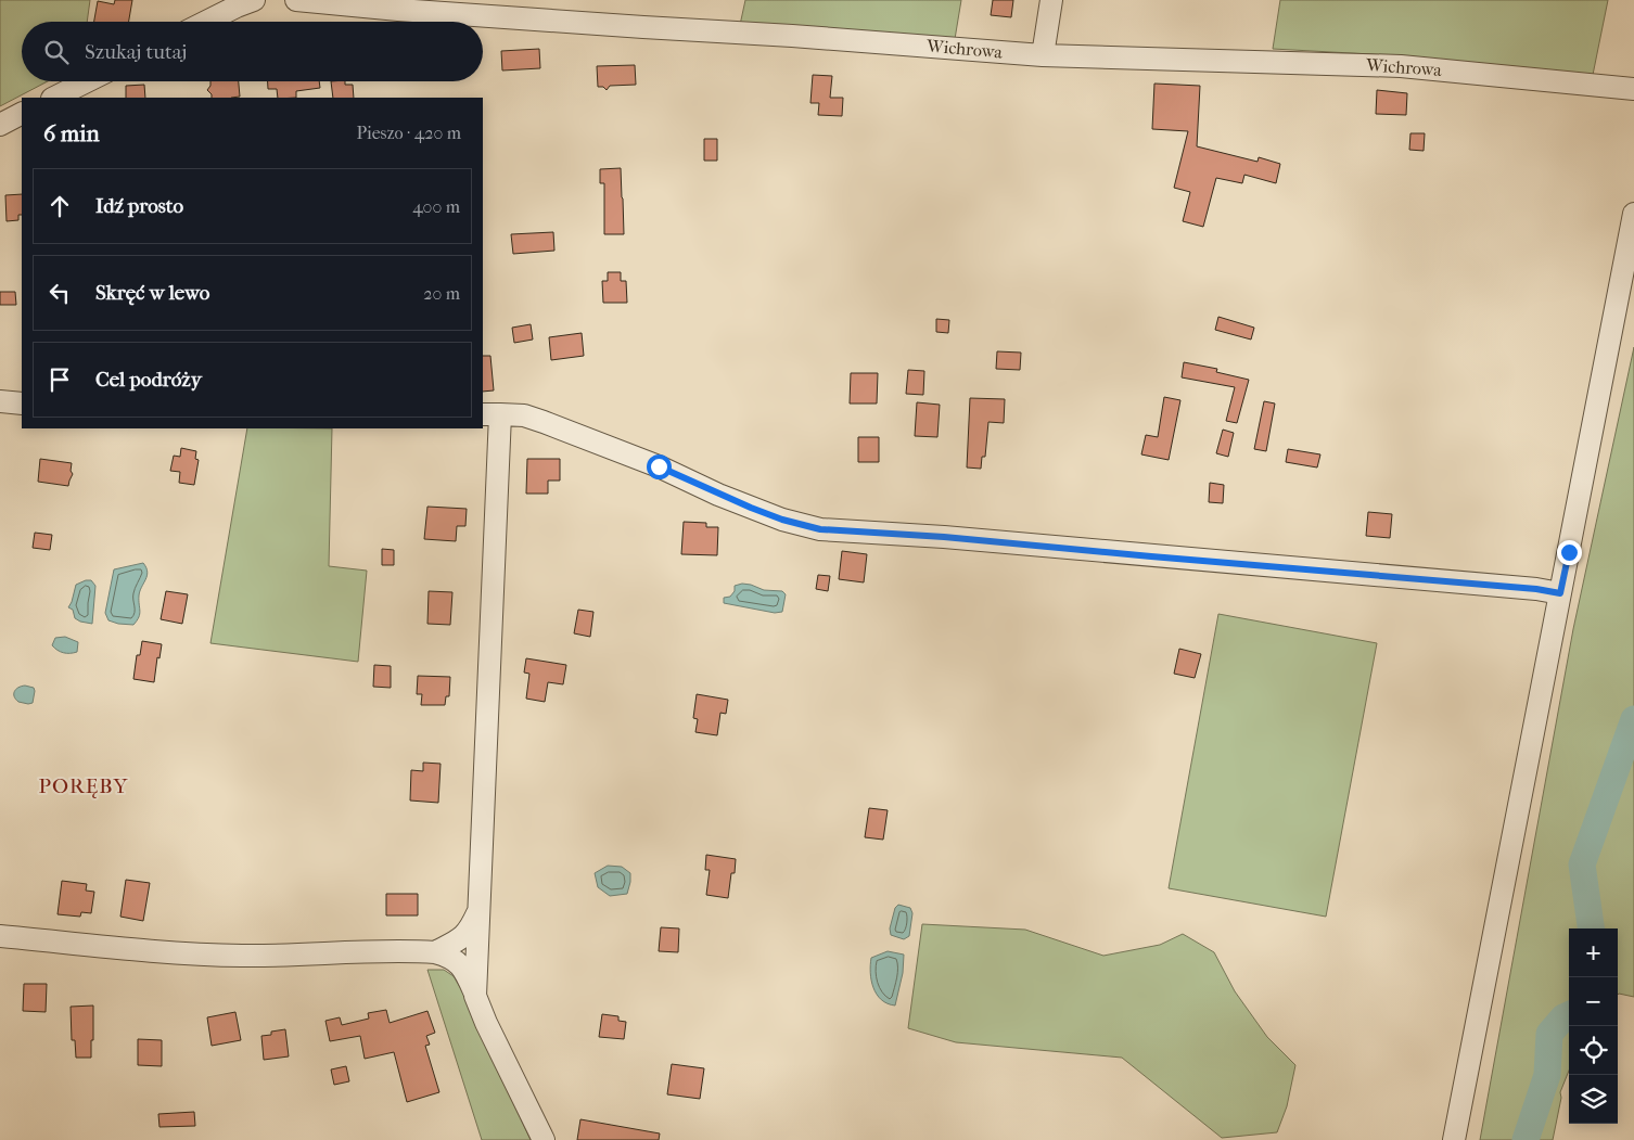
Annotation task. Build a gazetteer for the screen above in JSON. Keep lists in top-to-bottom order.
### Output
{
  "streets": {
    "street": ["Wichrowa"]
  },
  "districts": ["PORĘBY"],
  "page": {
    "search": "Szukaj tutaj",
    "heading": ["6 min", "Pieszo · 420 m"],
    "list": [
      ["Idź prosto", "400 m"],
      ["Skręć w lewo", "20 m"],
      "Cel podróży"
    ],
    "map_buttons": ["+", "−"]
  }
}
